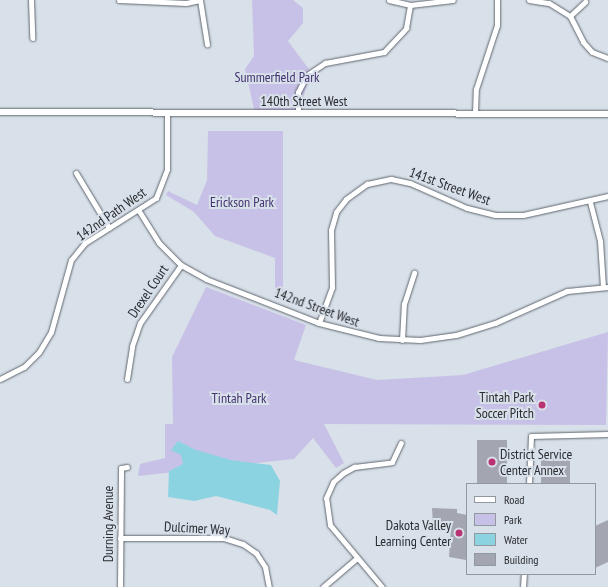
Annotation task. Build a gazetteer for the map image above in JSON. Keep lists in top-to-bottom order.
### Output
{
  "streets": {
    "street": [
      "140th Street West",
      "141st Street West",
      "142nd Path West",
      "Drexel Court",
      "142nd Street West",
      "Durning Avenue",
      "Dulcimer Way"
    ]
  },
  "crossings": [
    ["140th Street West", "142nd Path West"],
    ["141st Street West", "142nd Street West"],
    ["142nd Path West", "142nd Street West"],
    ["Drexel Court", "142nd Street West"],
    ["Durning Avenue", "Dulcimer Way"]
  ],
  "parks": ["Summerfield Park", "Erickson Park", "Tintah Park"],
  "places": ["Tintah Park Soccer Pitch", "District Service Center Annex", "Dakota Valley Learning Center"],
  "legend": [
    "Road",
    "Park",
    "Water",
    "Building"
  ]
}
